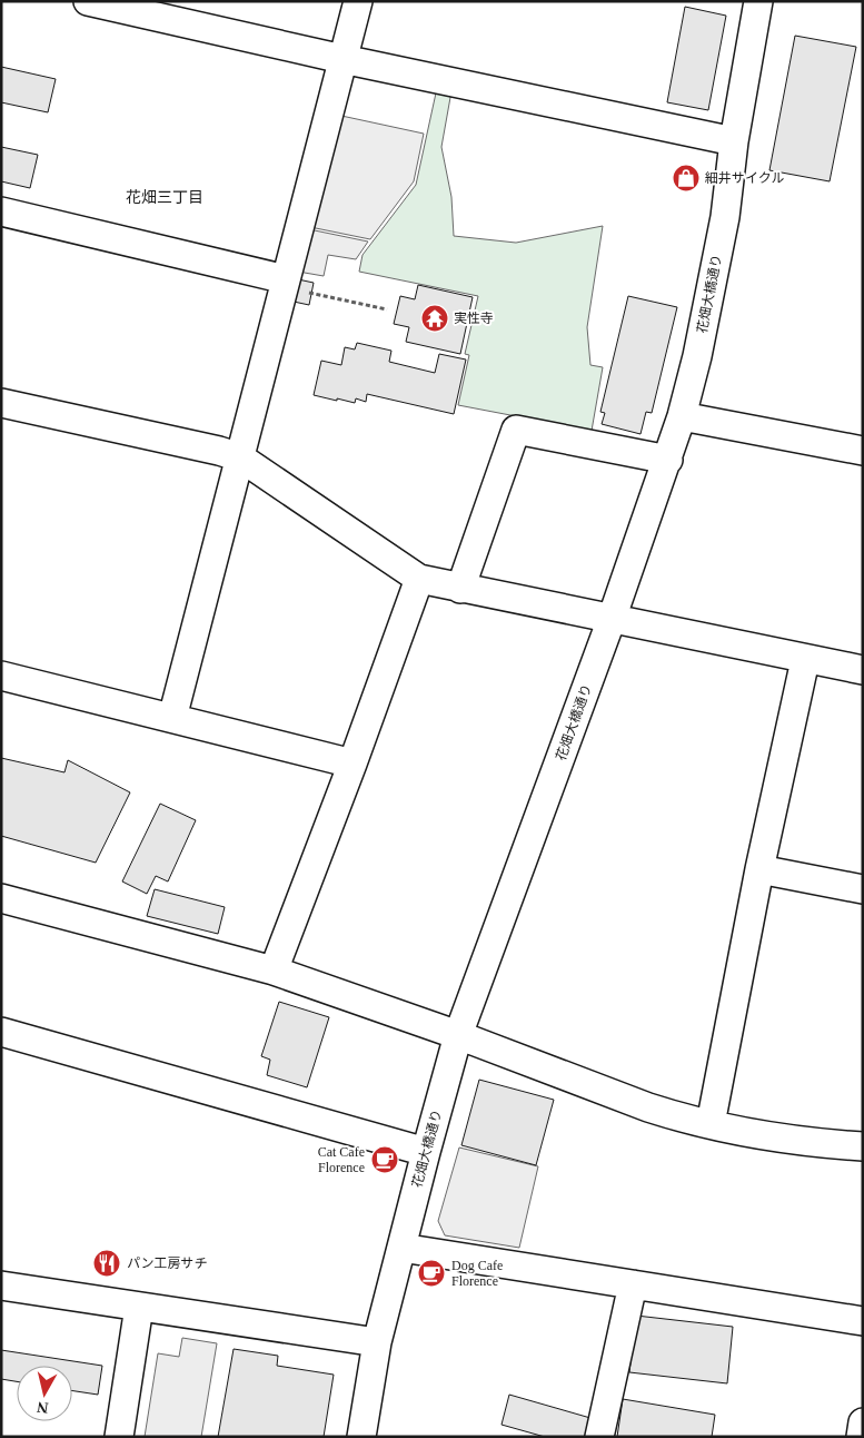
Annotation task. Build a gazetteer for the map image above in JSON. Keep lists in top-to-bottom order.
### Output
{
  "streets": {
    "street": ["花畑大橋通り"]
  },
  "districts": ["花畑三丁目"],
  "places": {
    "shop": ["細井サイクル"],
    "temple": ["実性寺"],
    "cafe": ["Cat Cafe Florence", "Dog Cafe Florence"],
    "restaurant": ["パン工房サチ"]
  },
  "north": "bottom"
}
